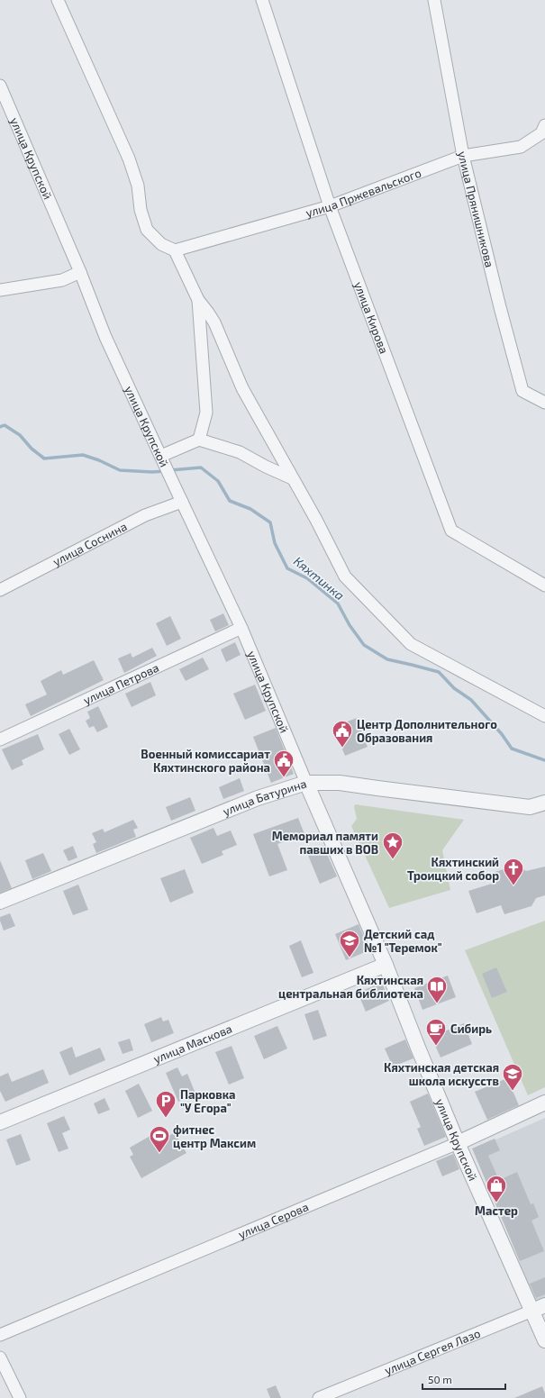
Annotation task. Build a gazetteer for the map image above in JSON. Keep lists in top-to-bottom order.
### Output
{
  "streets": {
    "street": [
      "улица Крупской",
      "улица Пржевальского",
      "улица Прянишникова",
      "улица Кирова",
      "улица Соснина",
      "улица Петрова",
      "улица Батурина",
      "улица Маскова",
      "улица Серова",
      "улица Сергея Лазо"
    ]
  },
  "crossings": [
    ["улица Крупской", "улица Соснина"],
    ["улица Крупской", "улица Петрова"],
    ["улица Крупской", "улица Батурина"],
    ["улица Крупской", "улица Маскова"],
    ["улица Крупской", "улица Серова"],
    ["улица Крупской", "улица Сергея Лазо"],
    ["улица Пржевальского", "улица Прянишникова"],
    ["улица Пржевальского", "улица Кирова"]
  ],
  "water": ["Кяхтинка"],
  "places": {
    "public building": ["Центр Дополнительного Образования", "Военный комиссариат Кяхтинского района"],
    "place": ["Мемориал памяти павших в ВОВ"],
    "church": ["Кяхтинский Троицкий собор"],
    "school or university": ["Детский сад №1 \"Теремок\"", "Кяхтинская детская школа искусств"],
    "library": ["Кяхтинская центральная библиотека"],
    "cafe": ["Сибирь"],
    "parking": ["Парковка \"У Егора\""],
    "sports": ["фитнес центр Максим"],
    "shop": ["Мастер"]
  },
  "scale_bar": "50 m"
}
